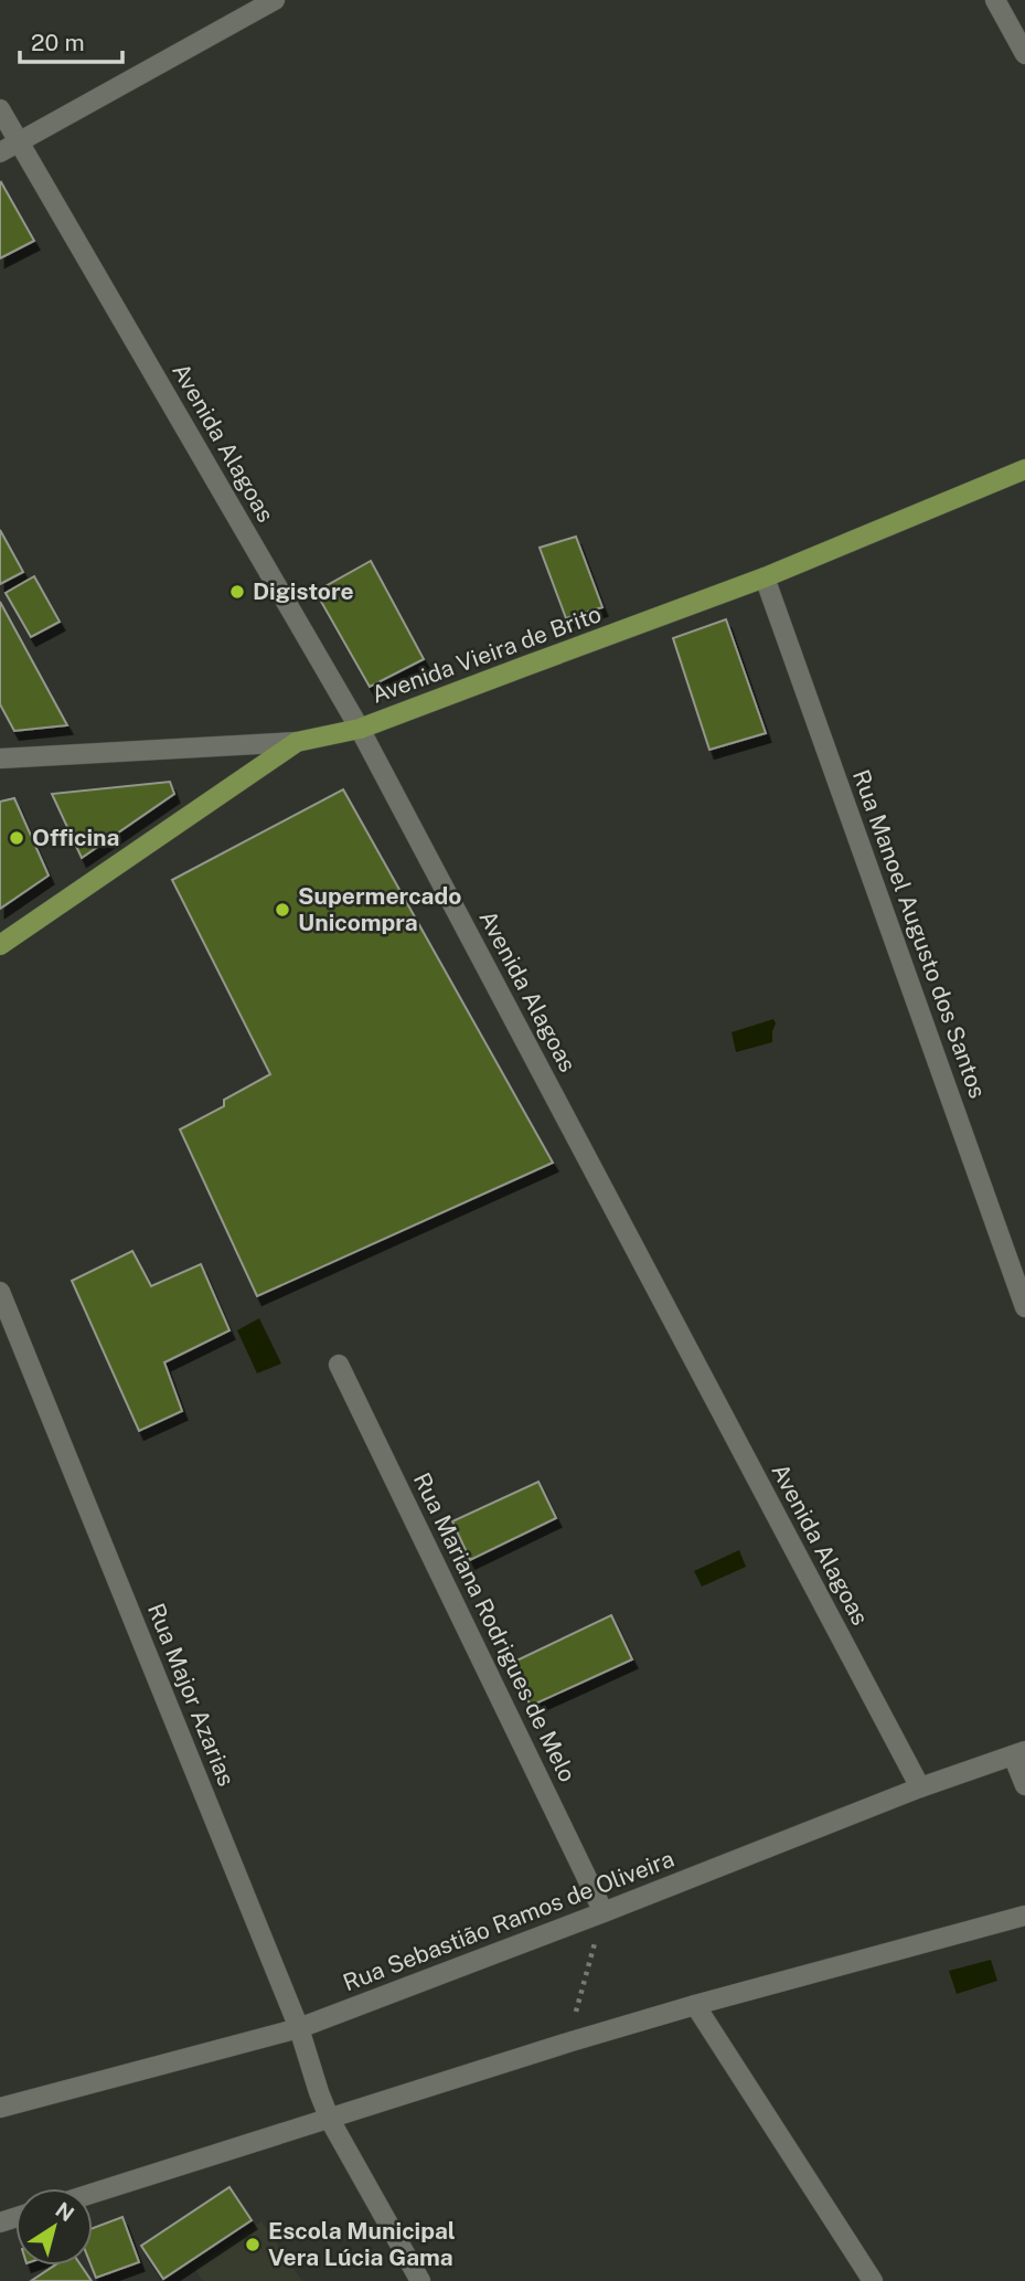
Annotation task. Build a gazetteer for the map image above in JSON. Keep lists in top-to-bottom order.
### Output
{
  "streets": {
    "main road": ["Avenida Vieira de Brito"],
    "street": [
      "Avenida Alagoas",
      "Rua Manoel Augusto dos Santos",
      "Rua Mariana Rodrigues de Melo",
      "Rua Major Azarias",
      "Rua Sebastião Ramos de Oliveira"
    ]
  },
  "crossings": [
    ["Avenida Alagoas", "Avenida Vieira de Brito"],
    ["Avenida Alagoas", "Rua Sebastião Ramos de Oliveira"],
    ["Avenida Vieira de Brito", "Rua Manoel Augusto dos Santos"],
    ["Rua Mariana Rodrigues de Melo", "Rua Sebastião Ramos de Oliveira"],
    ["Rua Major Azarias", "Rua Sebastião Ramos de Oliveira"]
  ],
  "places": [
    "Digistore",
    "Officina",
    "Supermercado Unicompra",
    "Escola Municipal Vera Lúcia Gama"
  ],
  "scale_bar": "20 m",
  "north": "top right"
}
